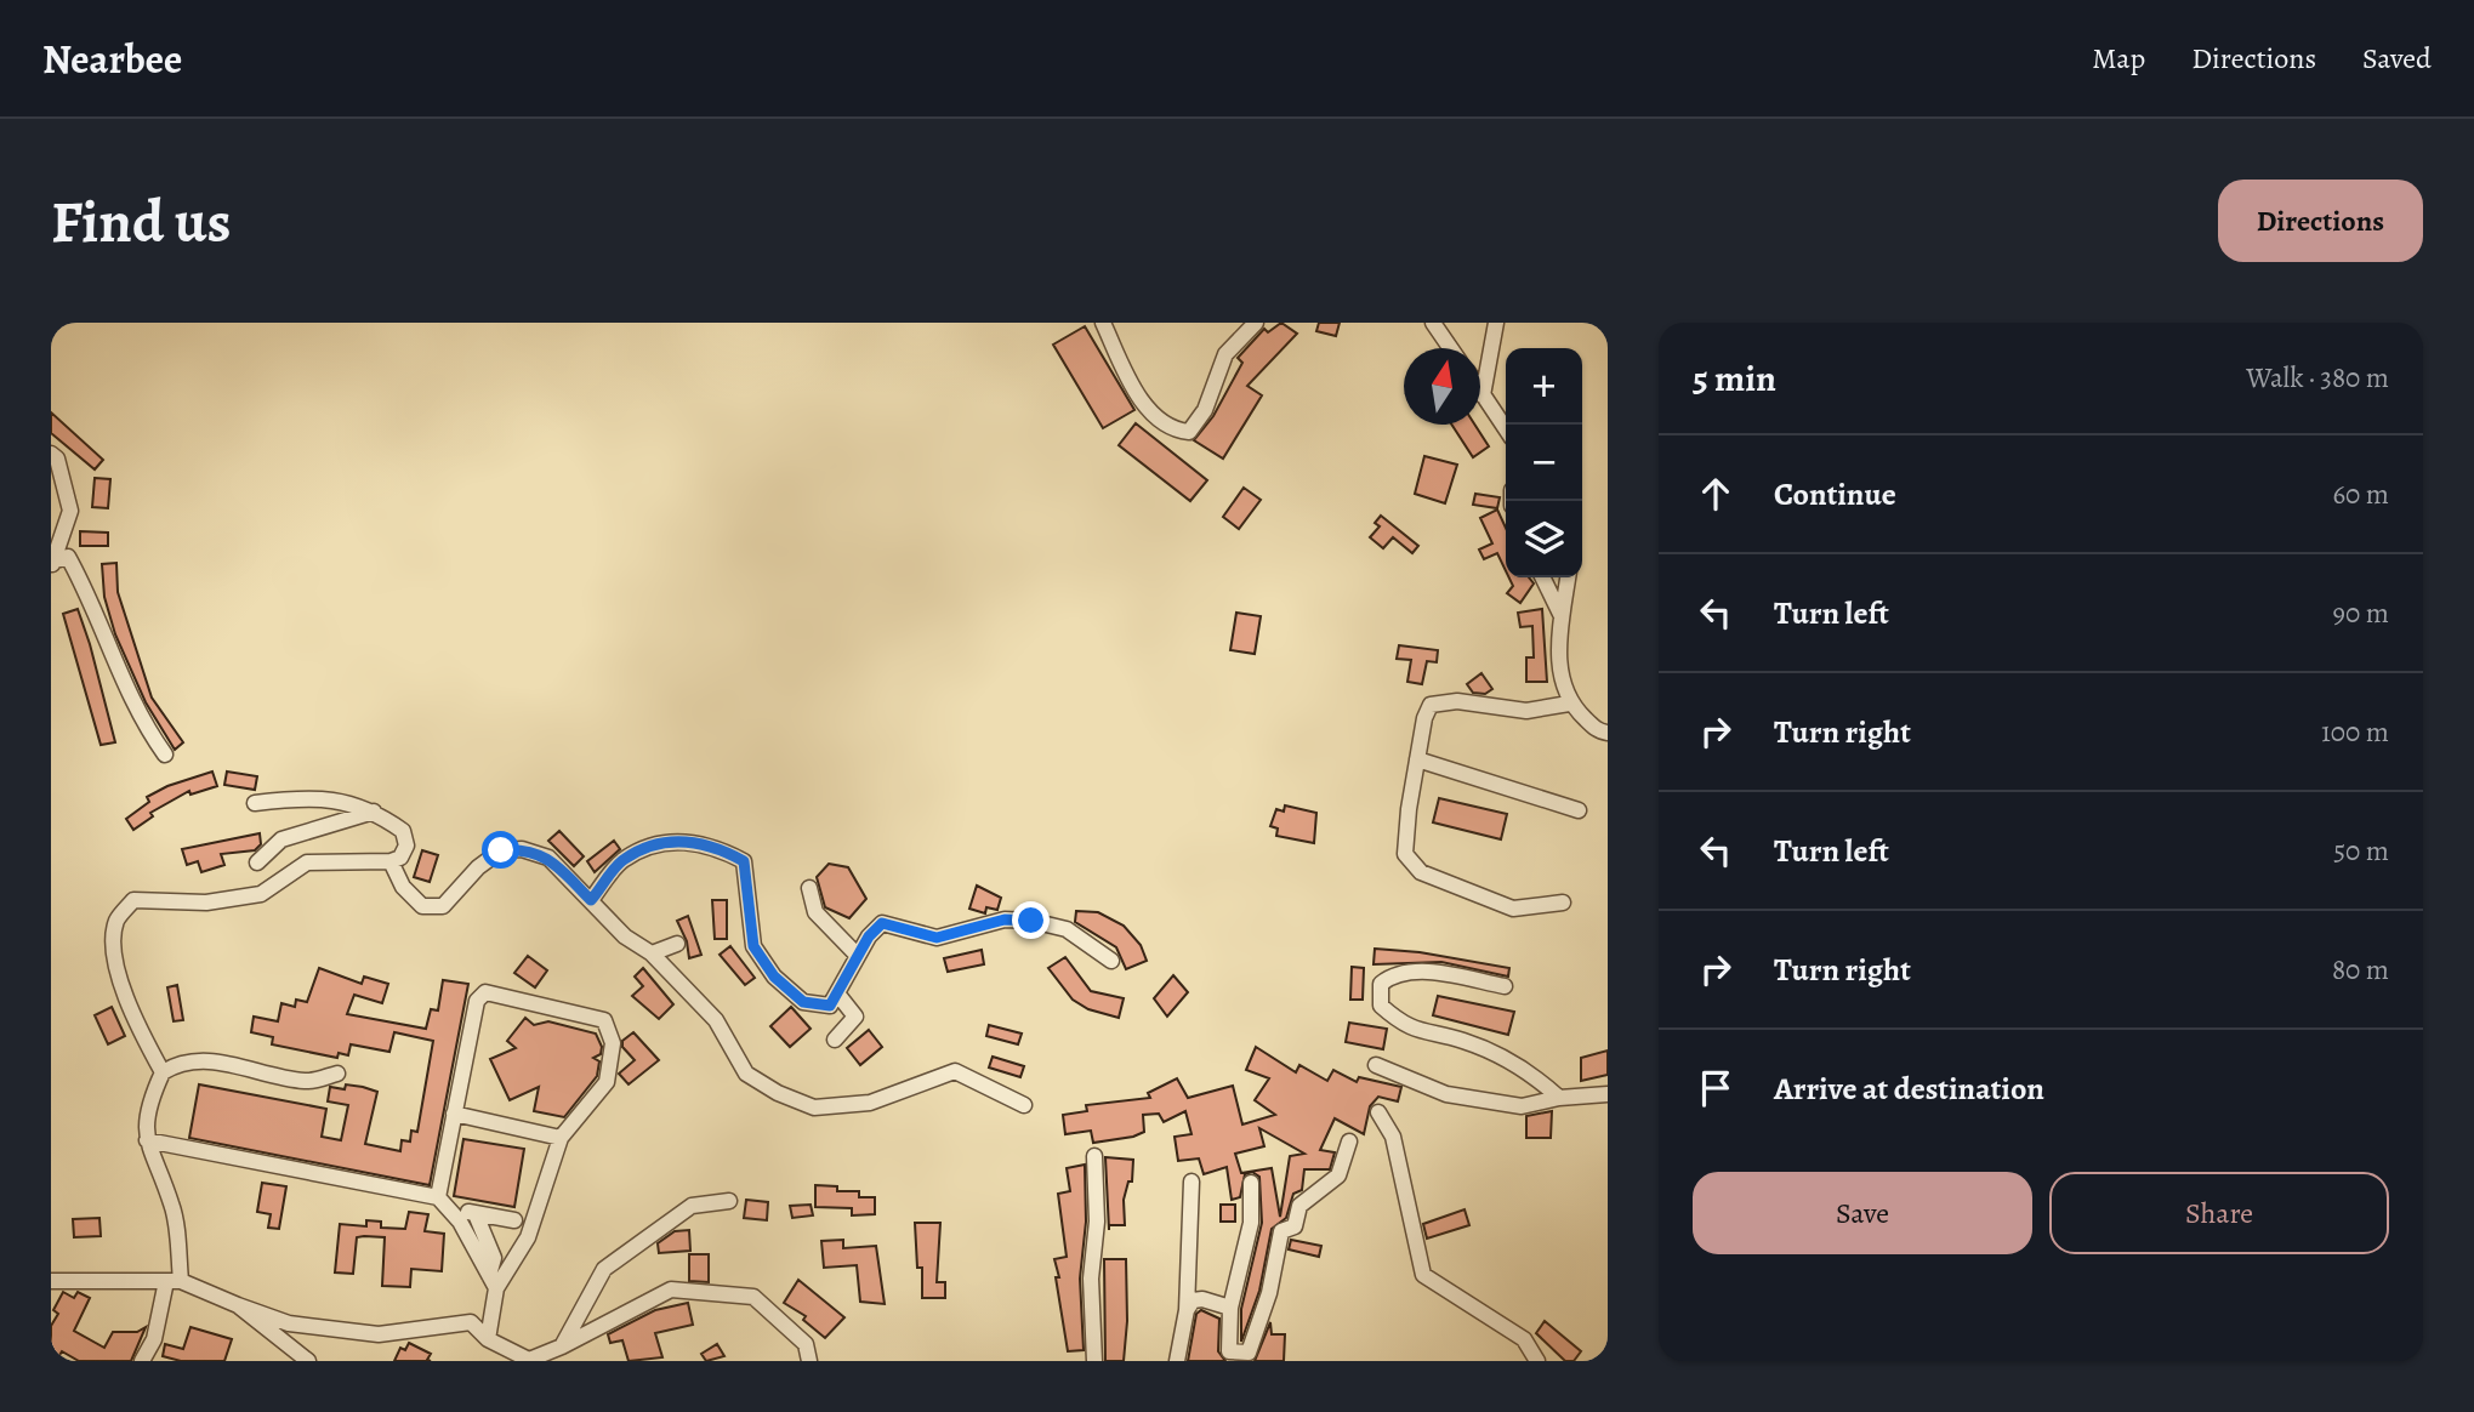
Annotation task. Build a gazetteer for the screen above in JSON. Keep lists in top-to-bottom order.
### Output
{
  "north": "top",
  "page": {
    "header": "Nearbee",
    "nav": ["Map", "Directions", "Saved"],
    "buttons": [
      "Directions",
      ["Save", "Share"]
    ],
    "title": "Find us",
    "heading": ["5 min", "Walk · 380 m"],
    "map_buttons": ["+", "−"],
    "list": [
      ["Continue", "60 m"],
      ["Turn left", "90 m"],
      ["Turn right", "100 m"],
      ["Turn left", "50 m"],
      ["Turn right", "80 m"],
      "Arrive at destination"
    ]
  }
}
